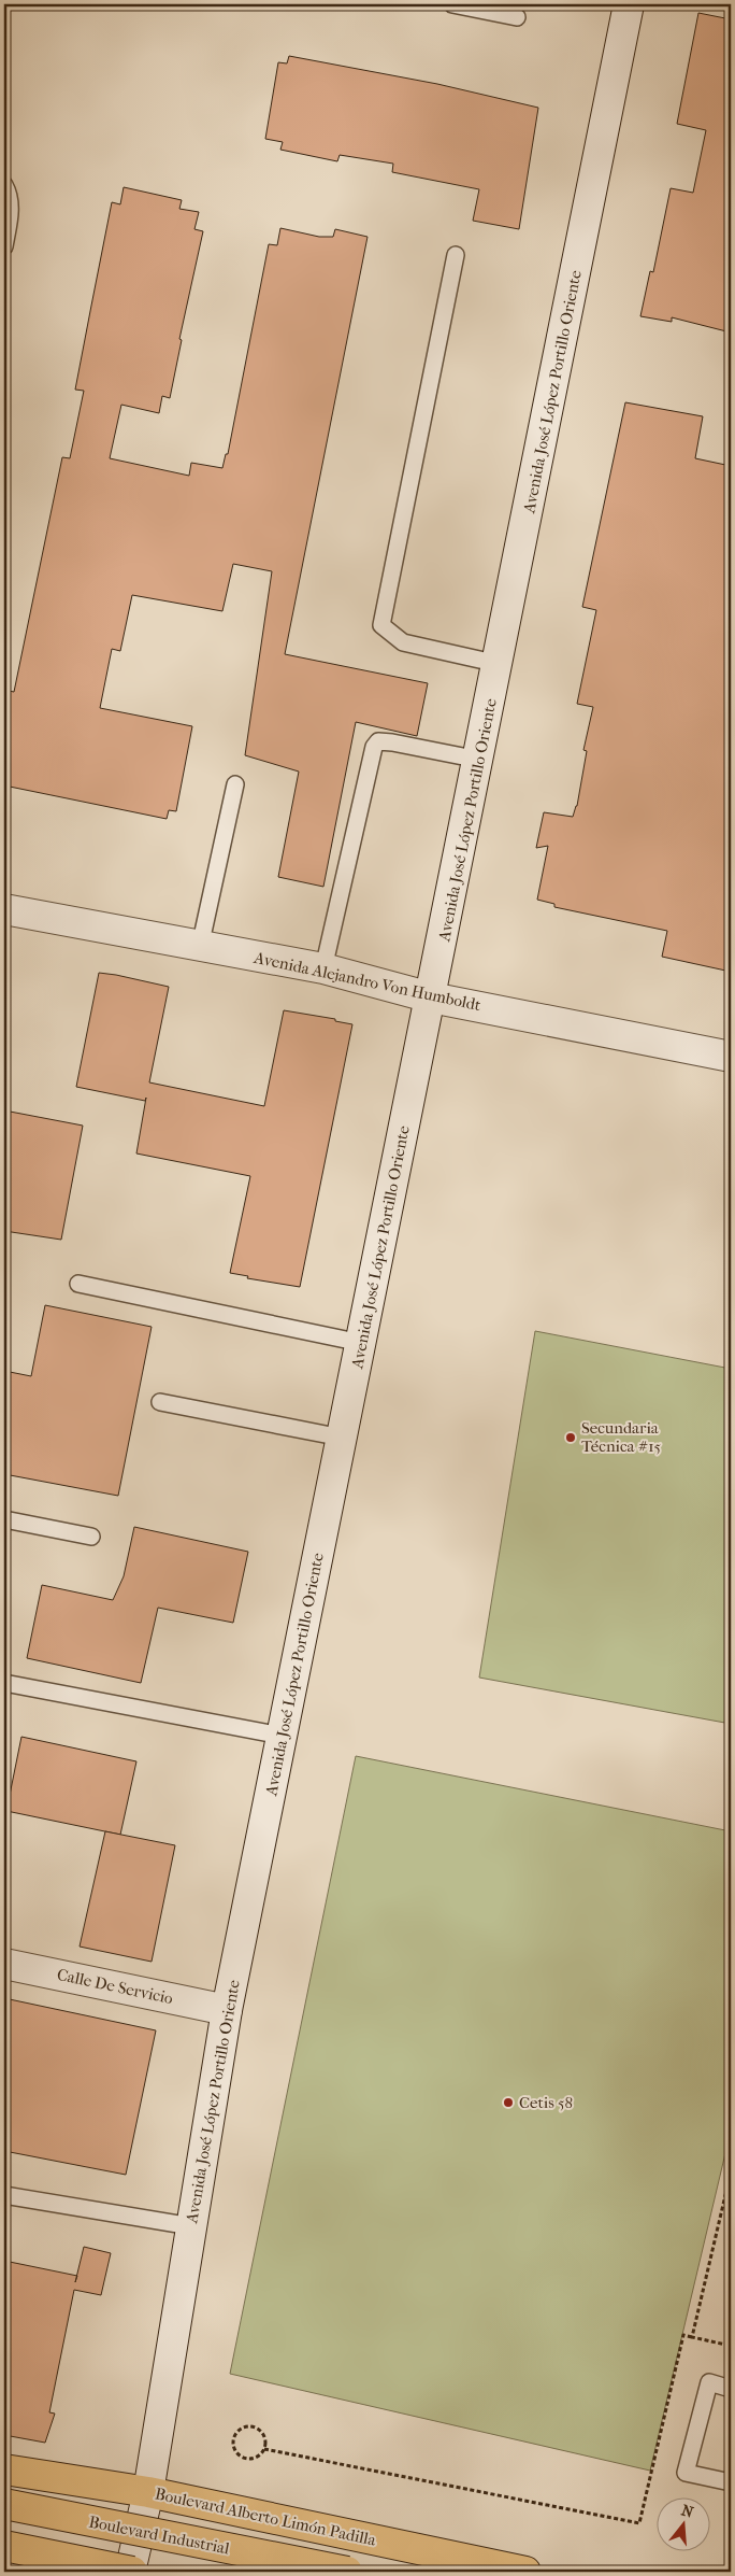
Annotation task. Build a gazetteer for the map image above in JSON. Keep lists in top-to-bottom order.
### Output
{
  "streets": {
    "main road": [
      "Avenida José López Portillo Oriente",
      "Avenida Alejandro Von Humboldt",
      "Calle De Servicio",
      "Boulevard Alberto Limón Padilla",
      "Boulevard Industrial"
    ]
  },
  "crossings": [
    ["Avenida José López Portillo Oriente", "Avenida Alejandro Von Humboldt"],
    ["Avenida José López Portillo Oriente", "Calle De Servicio"],
    ["Avenida José López Portillo Oriente", "Boulevard Alberto Limón Padilla"]
  ],
  "places": ["Secundaria Técnica #15", "Cetis 58"],
  "north": "top"
}
